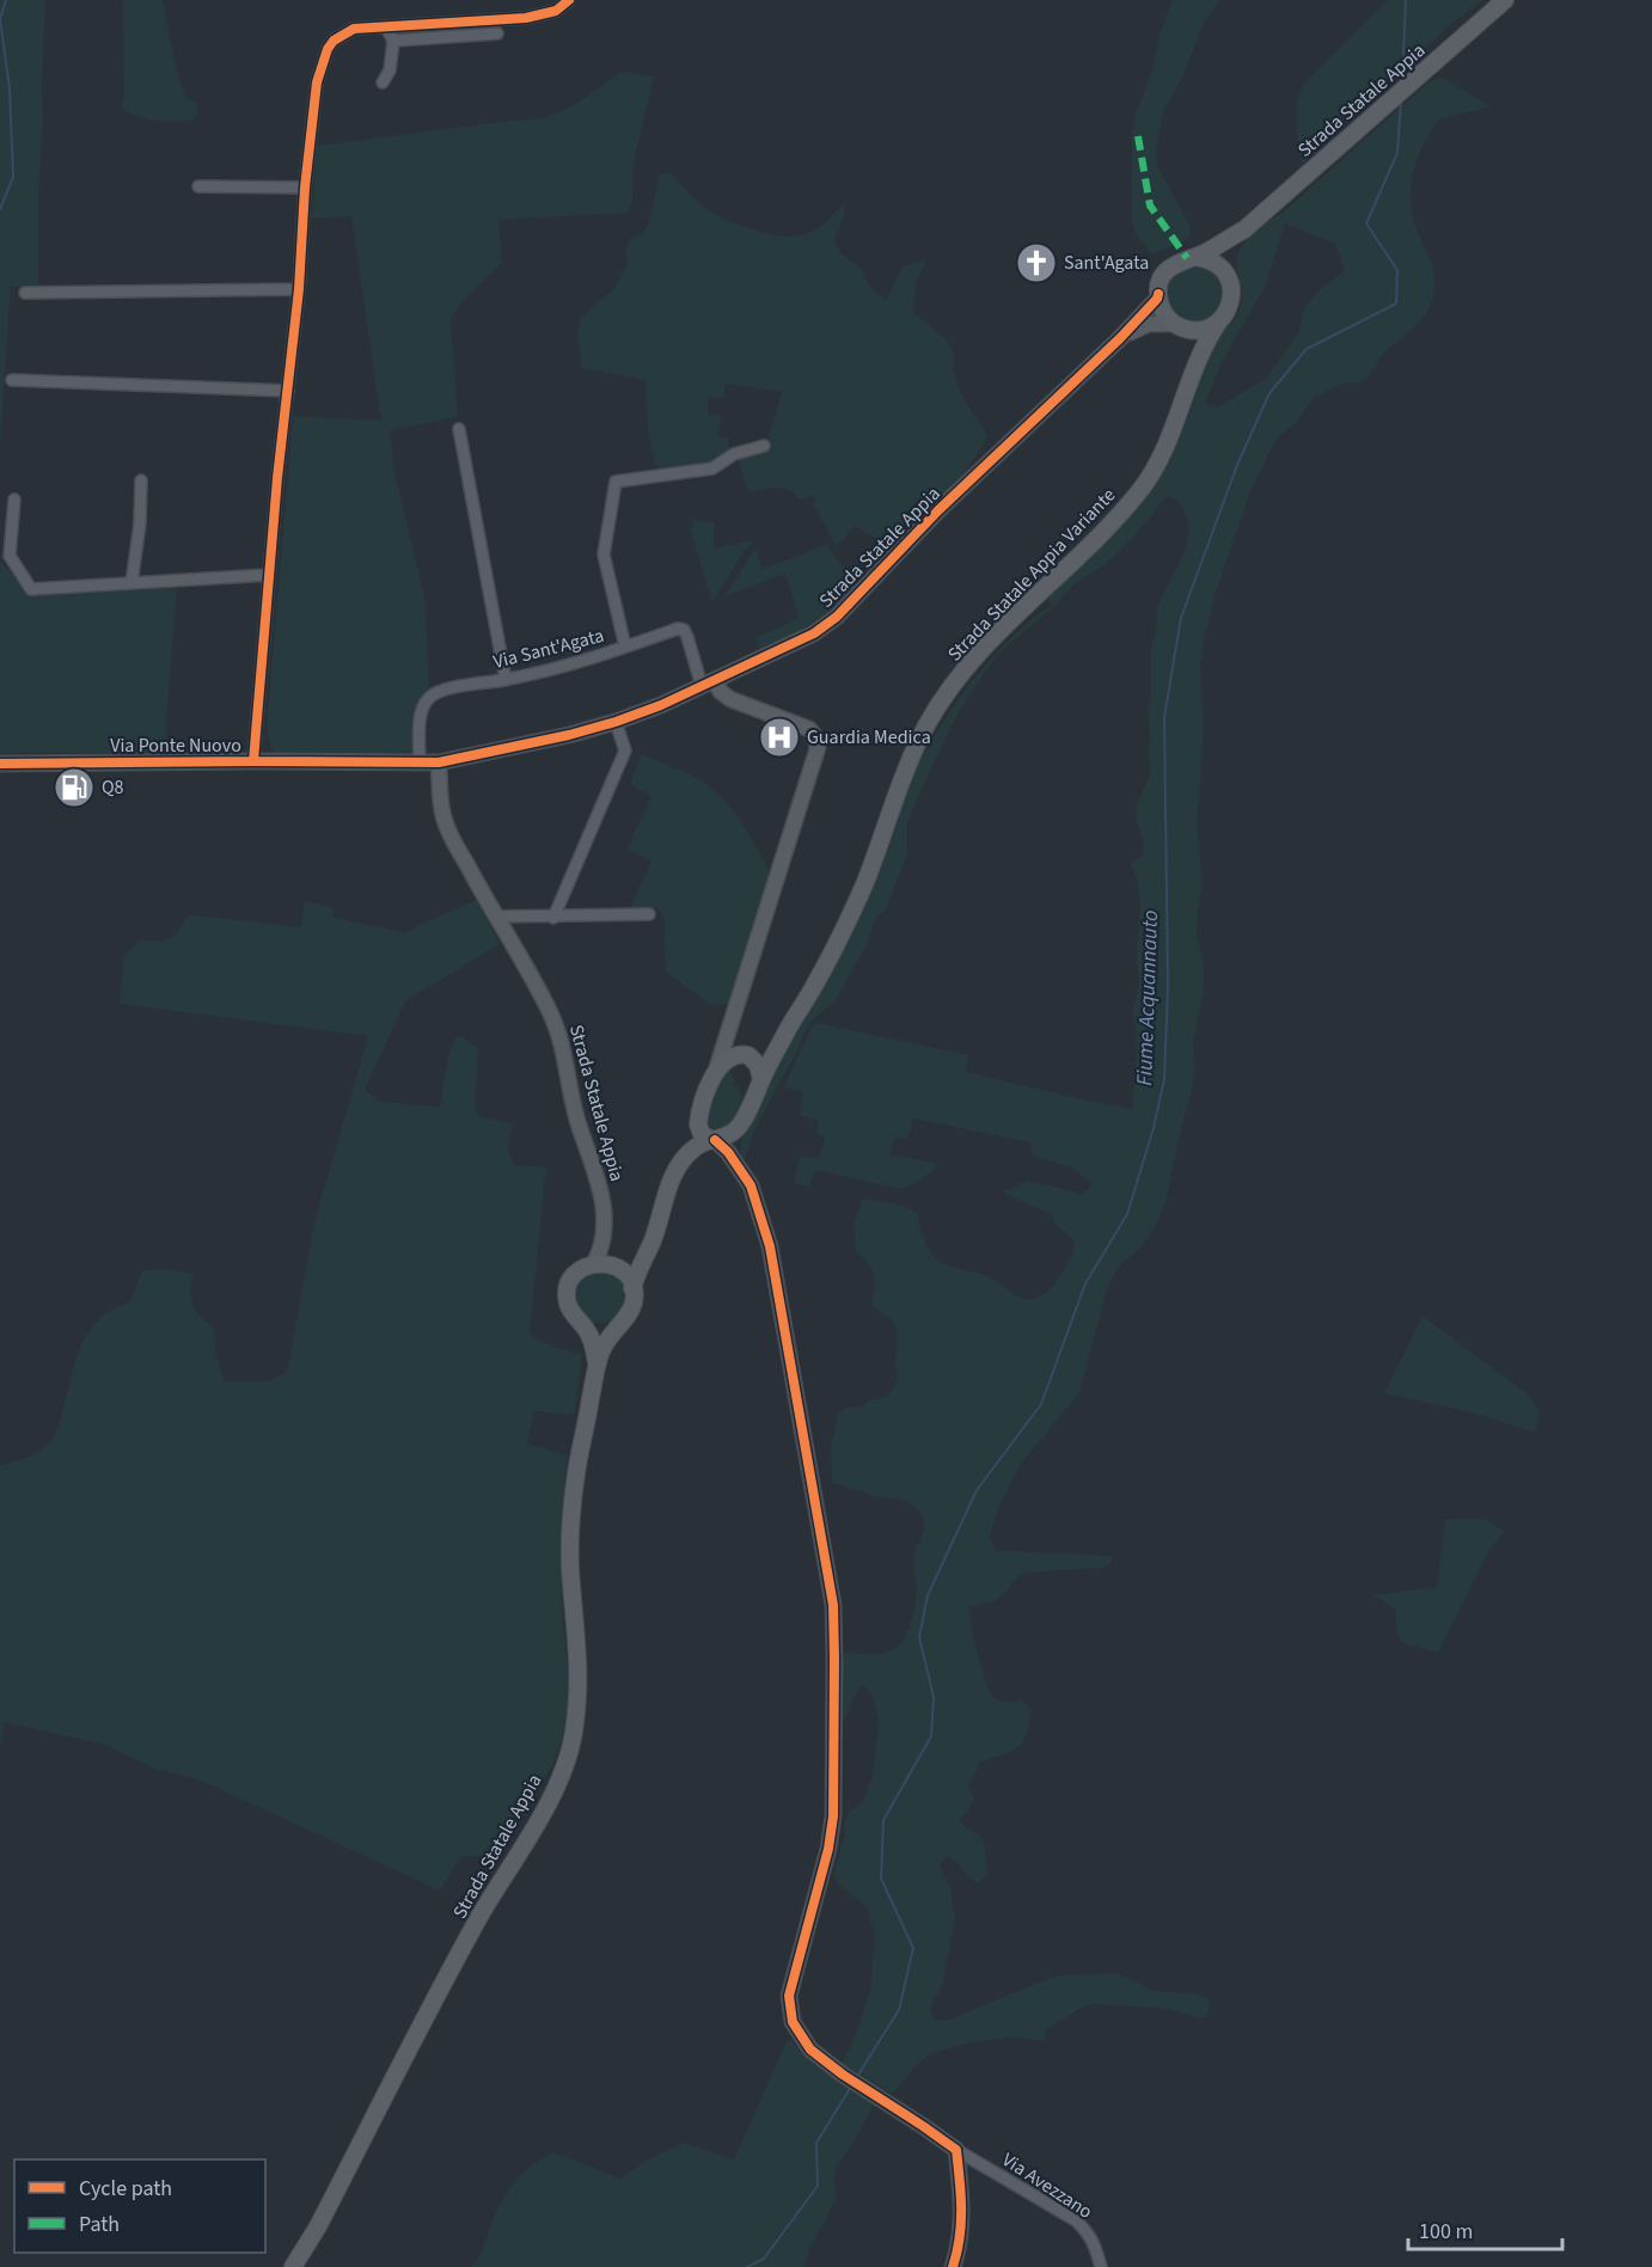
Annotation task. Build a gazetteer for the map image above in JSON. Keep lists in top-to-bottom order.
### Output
{
  "streets": {
    "main road": ["Strada Statale Appia", "Strada Statale Appia Variante"],
    "street": ["Via Sant'Agata", "Via Ponte Nuovo", "Via Avezzano"]
  },
  "crossings": [
    ["Strada Statale Appia", "Strada Statale Appia Variante"],
    ["Strada Statale Appia", "Via Sant'Agata"],
    ["Strada Statale Appia", "Via Ponte Nuovo"],
    ["Via Sant'Agata", "Via Ponte Nuovo"]
  ],
  "water": ["Fiume Acquannauto"],
  "places": {
    "church": ["Sant'Agata"],
    "hospital": ["Guardia Medica"],
    "fuel station": ["Q8"]
  },
  "legend": ["Cycle path", "Path"],
  "scale_bar": "100 m"
}
